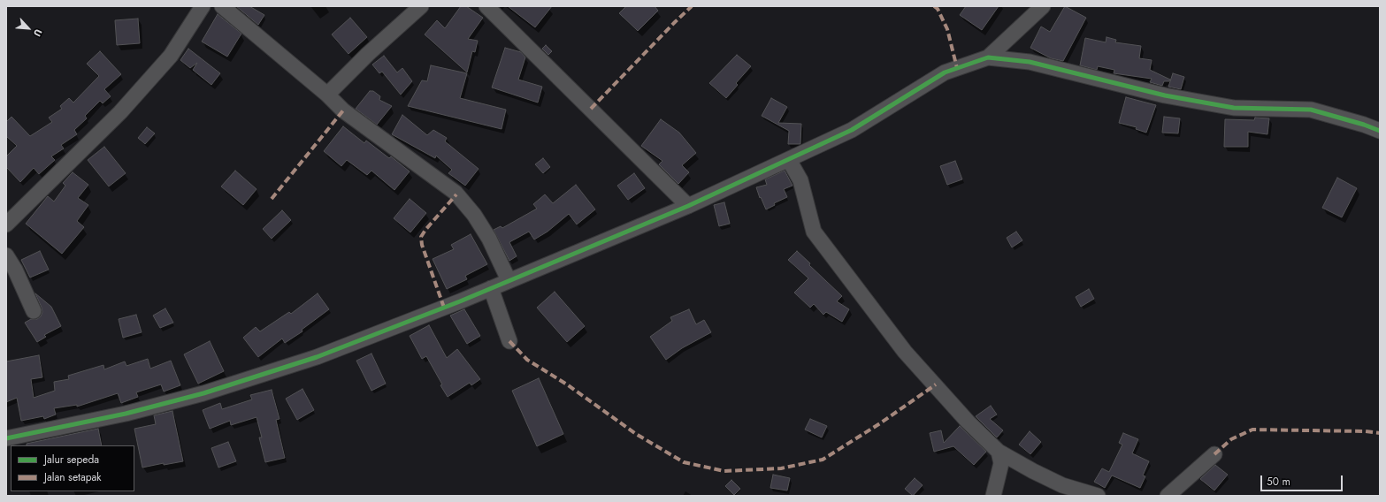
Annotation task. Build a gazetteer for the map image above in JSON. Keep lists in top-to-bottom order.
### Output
{
  "legend": ["Jalur sepeda", "Jalan setapak"],
  "scale_bar": "50 m",
  "north": "bottom right"
}
